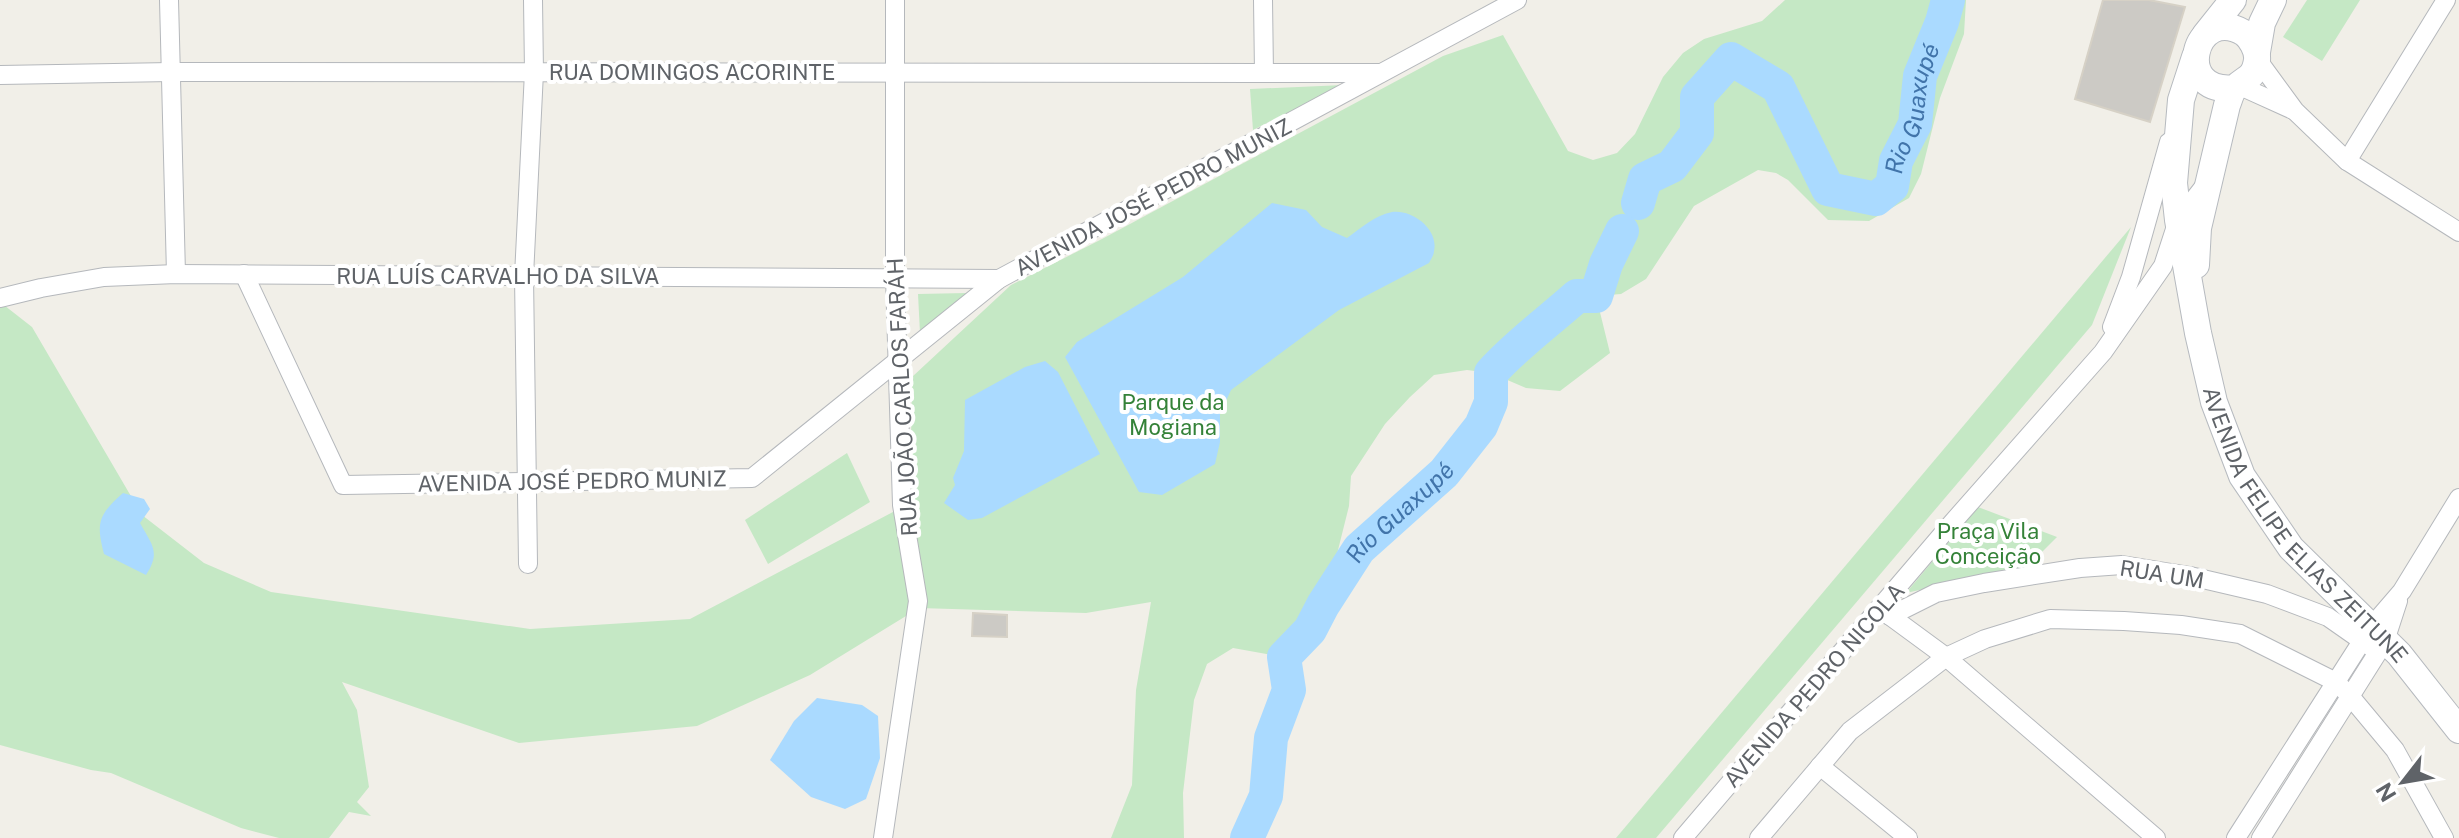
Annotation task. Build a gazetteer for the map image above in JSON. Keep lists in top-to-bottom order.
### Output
{
  "streets": {
    "main road": ["AVENIDA FELIPE ELIAS ZEITUNE"],
    "street": [
      "RUA DOMINGOS ACORINTE",
      "AVENIDA JOSÉ PEDRO MUNIZ",
      "RUA LUÍS CARVALHO DA SILVA",
      "RUA JOÃO CARLOS FARÁH",
      "RUA UM",
      "AVENIDA PEDRO NICOLA"
    ]
  },
  "crossings": [
    ["RUA DOMINGOS ACORINTE", "AVENIDA JOSÉ PEDRO MUNIZ"],
    ["RUA DOMINGOS ACORINTE", "RUA JOÃO CARLOS FARÁH"],
    ["AVENIDA JOSÉ PEDRO MUNIZ", "RUA LUÍS CARVALHO DA SILVA"],
    ["AVENIDA JOSÉ PEDRO MUNIZ", "RUA JOÃO CARLOS FARÁH"],
    ["RUA LUÍS CARVALHO DA SILVA", "RUA JOÃO CARLOS FARÁH"],
    ["AVENIDA FELIPE ELIAS ZEITUNE", "RUA UM"],
    ["RUA UM", "AVENIDA PEDRO NICOLA"]
  ],
  "water": ["Rio Guaxupé"],
  "parks": ["Parque da Mogiana", "Praça Vila Conceição"],
  "north": "bottom left"
}
